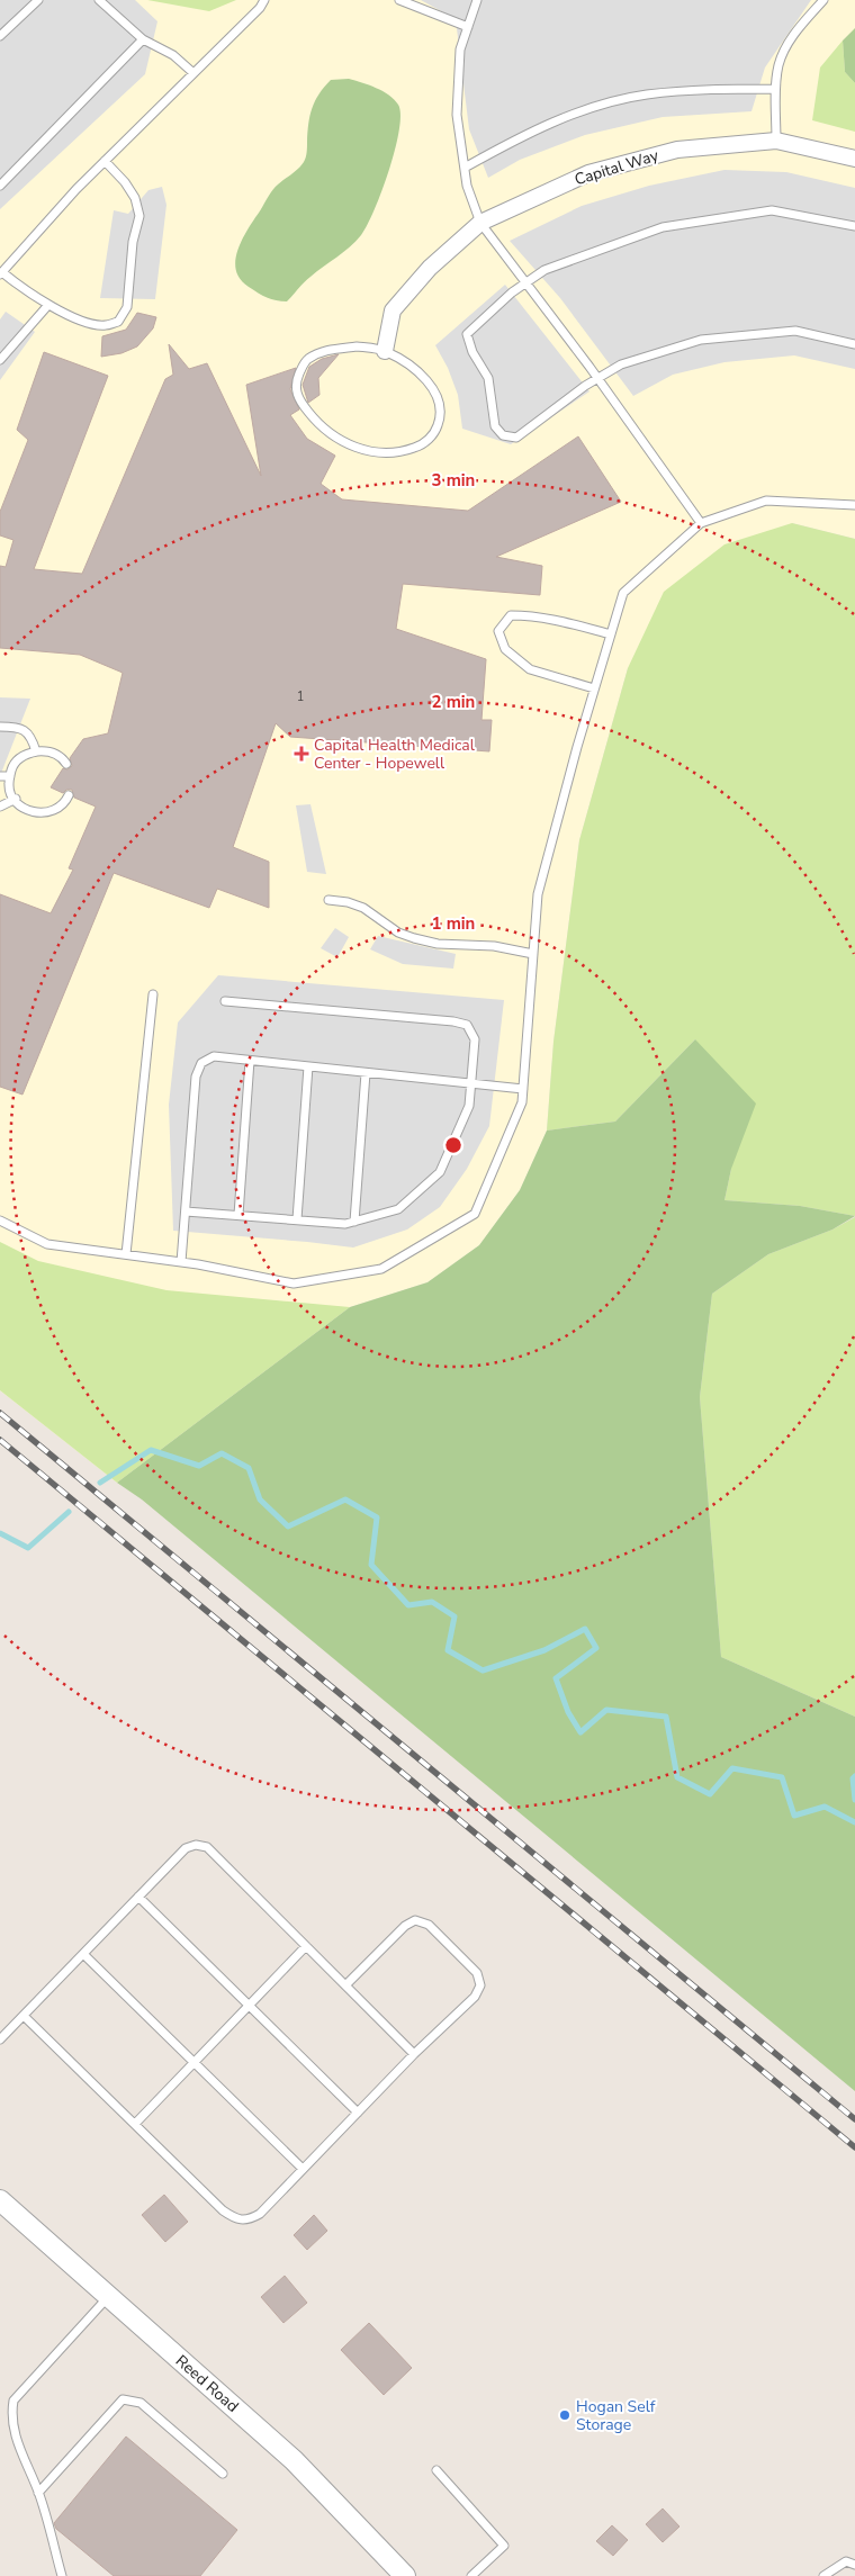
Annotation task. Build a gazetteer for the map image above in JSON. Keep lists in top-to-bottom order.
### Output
{
  "streets": {
    "street": ["Capital Way", "Reed Road"]
  },
  "places": {
    "health": ["Capital Health Medical Center - Hopewell"],
    "other": ["Hogan Self Storage"]
  },
  "house_numbers": ["1"],
  "rings": ["3 min", "2 min", "1 min"]
}
